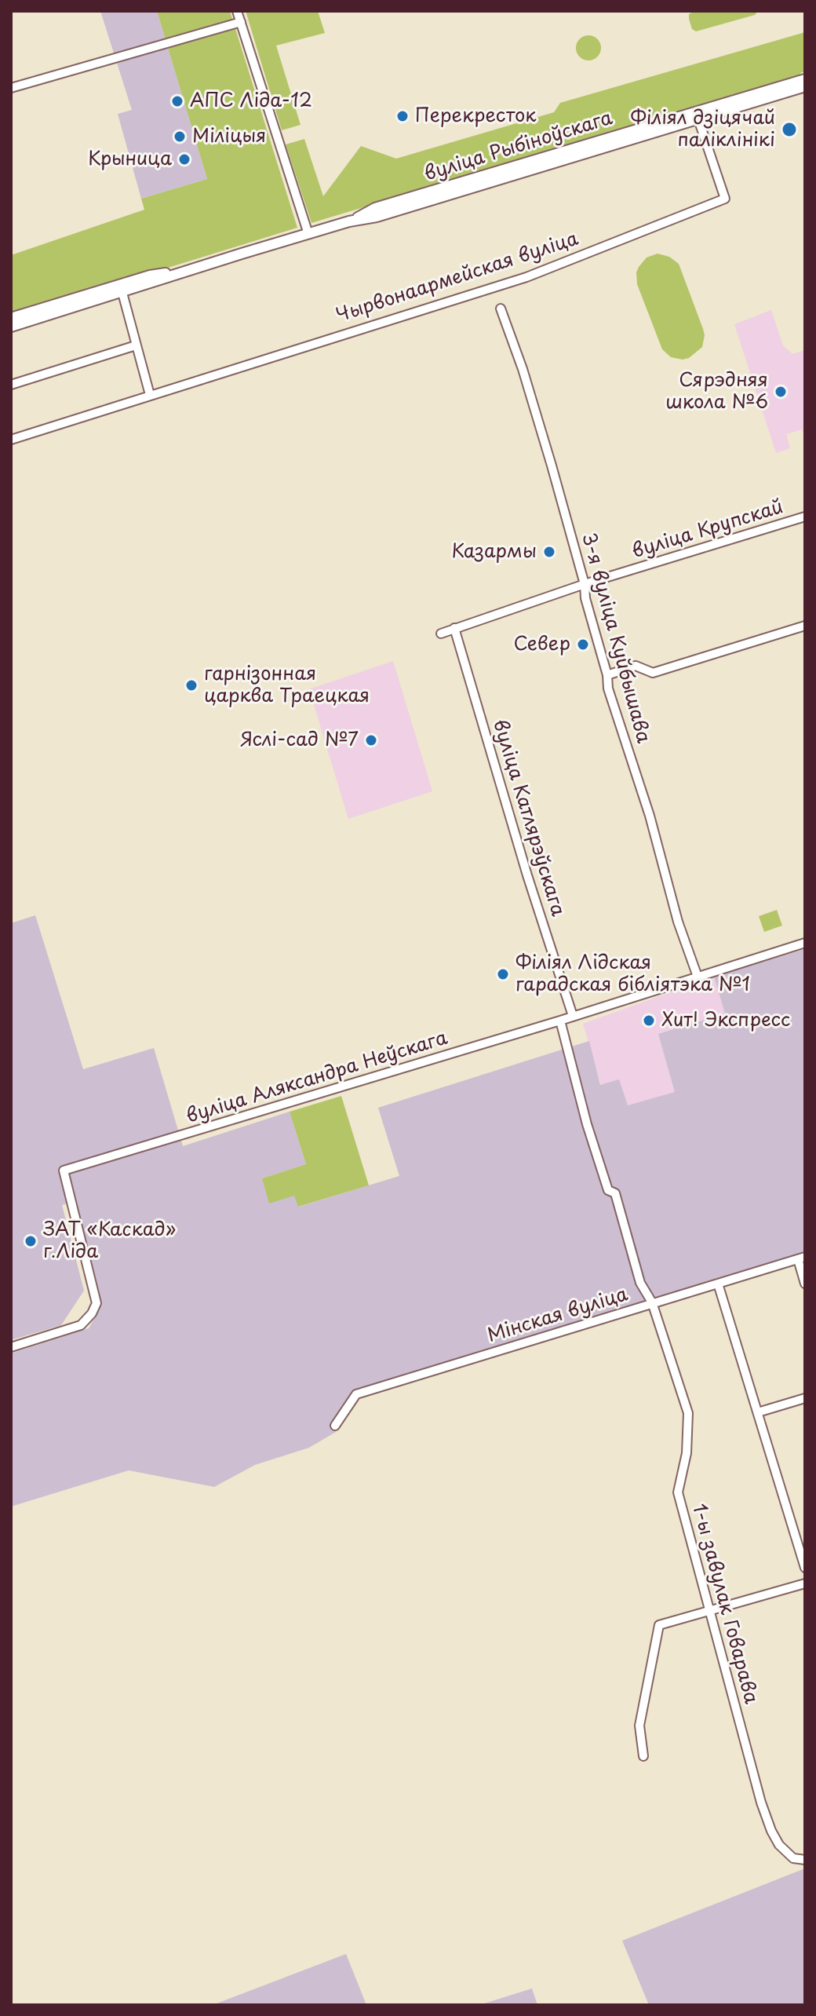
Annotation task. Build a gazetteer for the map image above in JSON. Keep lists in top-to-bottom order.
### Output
{
  "streets": {
    "main road": ["вуліца Рыбіноўскага"],
    "street": [
      "Чырвонаармейская вуліца",
      "вуліца Крупскай",
      "3-я вуліца Куйбышава",
      "вуліца Катлярэўскага",
      "вуліца Аляксандра Неўскага",
      "Мінская вуліца",
      "1-ы завулак Говарава"
    ]
  },
  "crossings": [
    ["вуліца Рыбіноўскага", "Чырвонаармейская вуліца"],
    ["вуліца Крупскай", "3-я вуліца Куйбышава"],
    ["вуліца Крупскай", "вуліца Катлярэўскага"],
    ["3-я вуліца Куйбышава", "вуліца Аляксандра Неўскага"],
    ["вуліца Катлярэўскага", "вуліца Аляксандра Неўскага"],
    ["вуліца Аляксандра Неўскага", "1-ы завулак Говарава"],
    ["Мінская вуліца", "1-ы завулак Говарава"]
  ],
  "places": [
    "АПС Ліда-12",
    "Перекресток",
    "Філіял дзіцячай паліклінікі",
    "Міліцыя",
    "Крыница",
    "Сярэдняя школа №6",
    "Казармы",
    "Север",
    "гарнізонная царква Траецкая",
    "Яслі-сад №7",
    "Філіял Лідская гарадская бібліятэка №1",
    "Хит! Экспресс",
    "ЗАТ «Каскад» г.Ліда"
  ]
}
